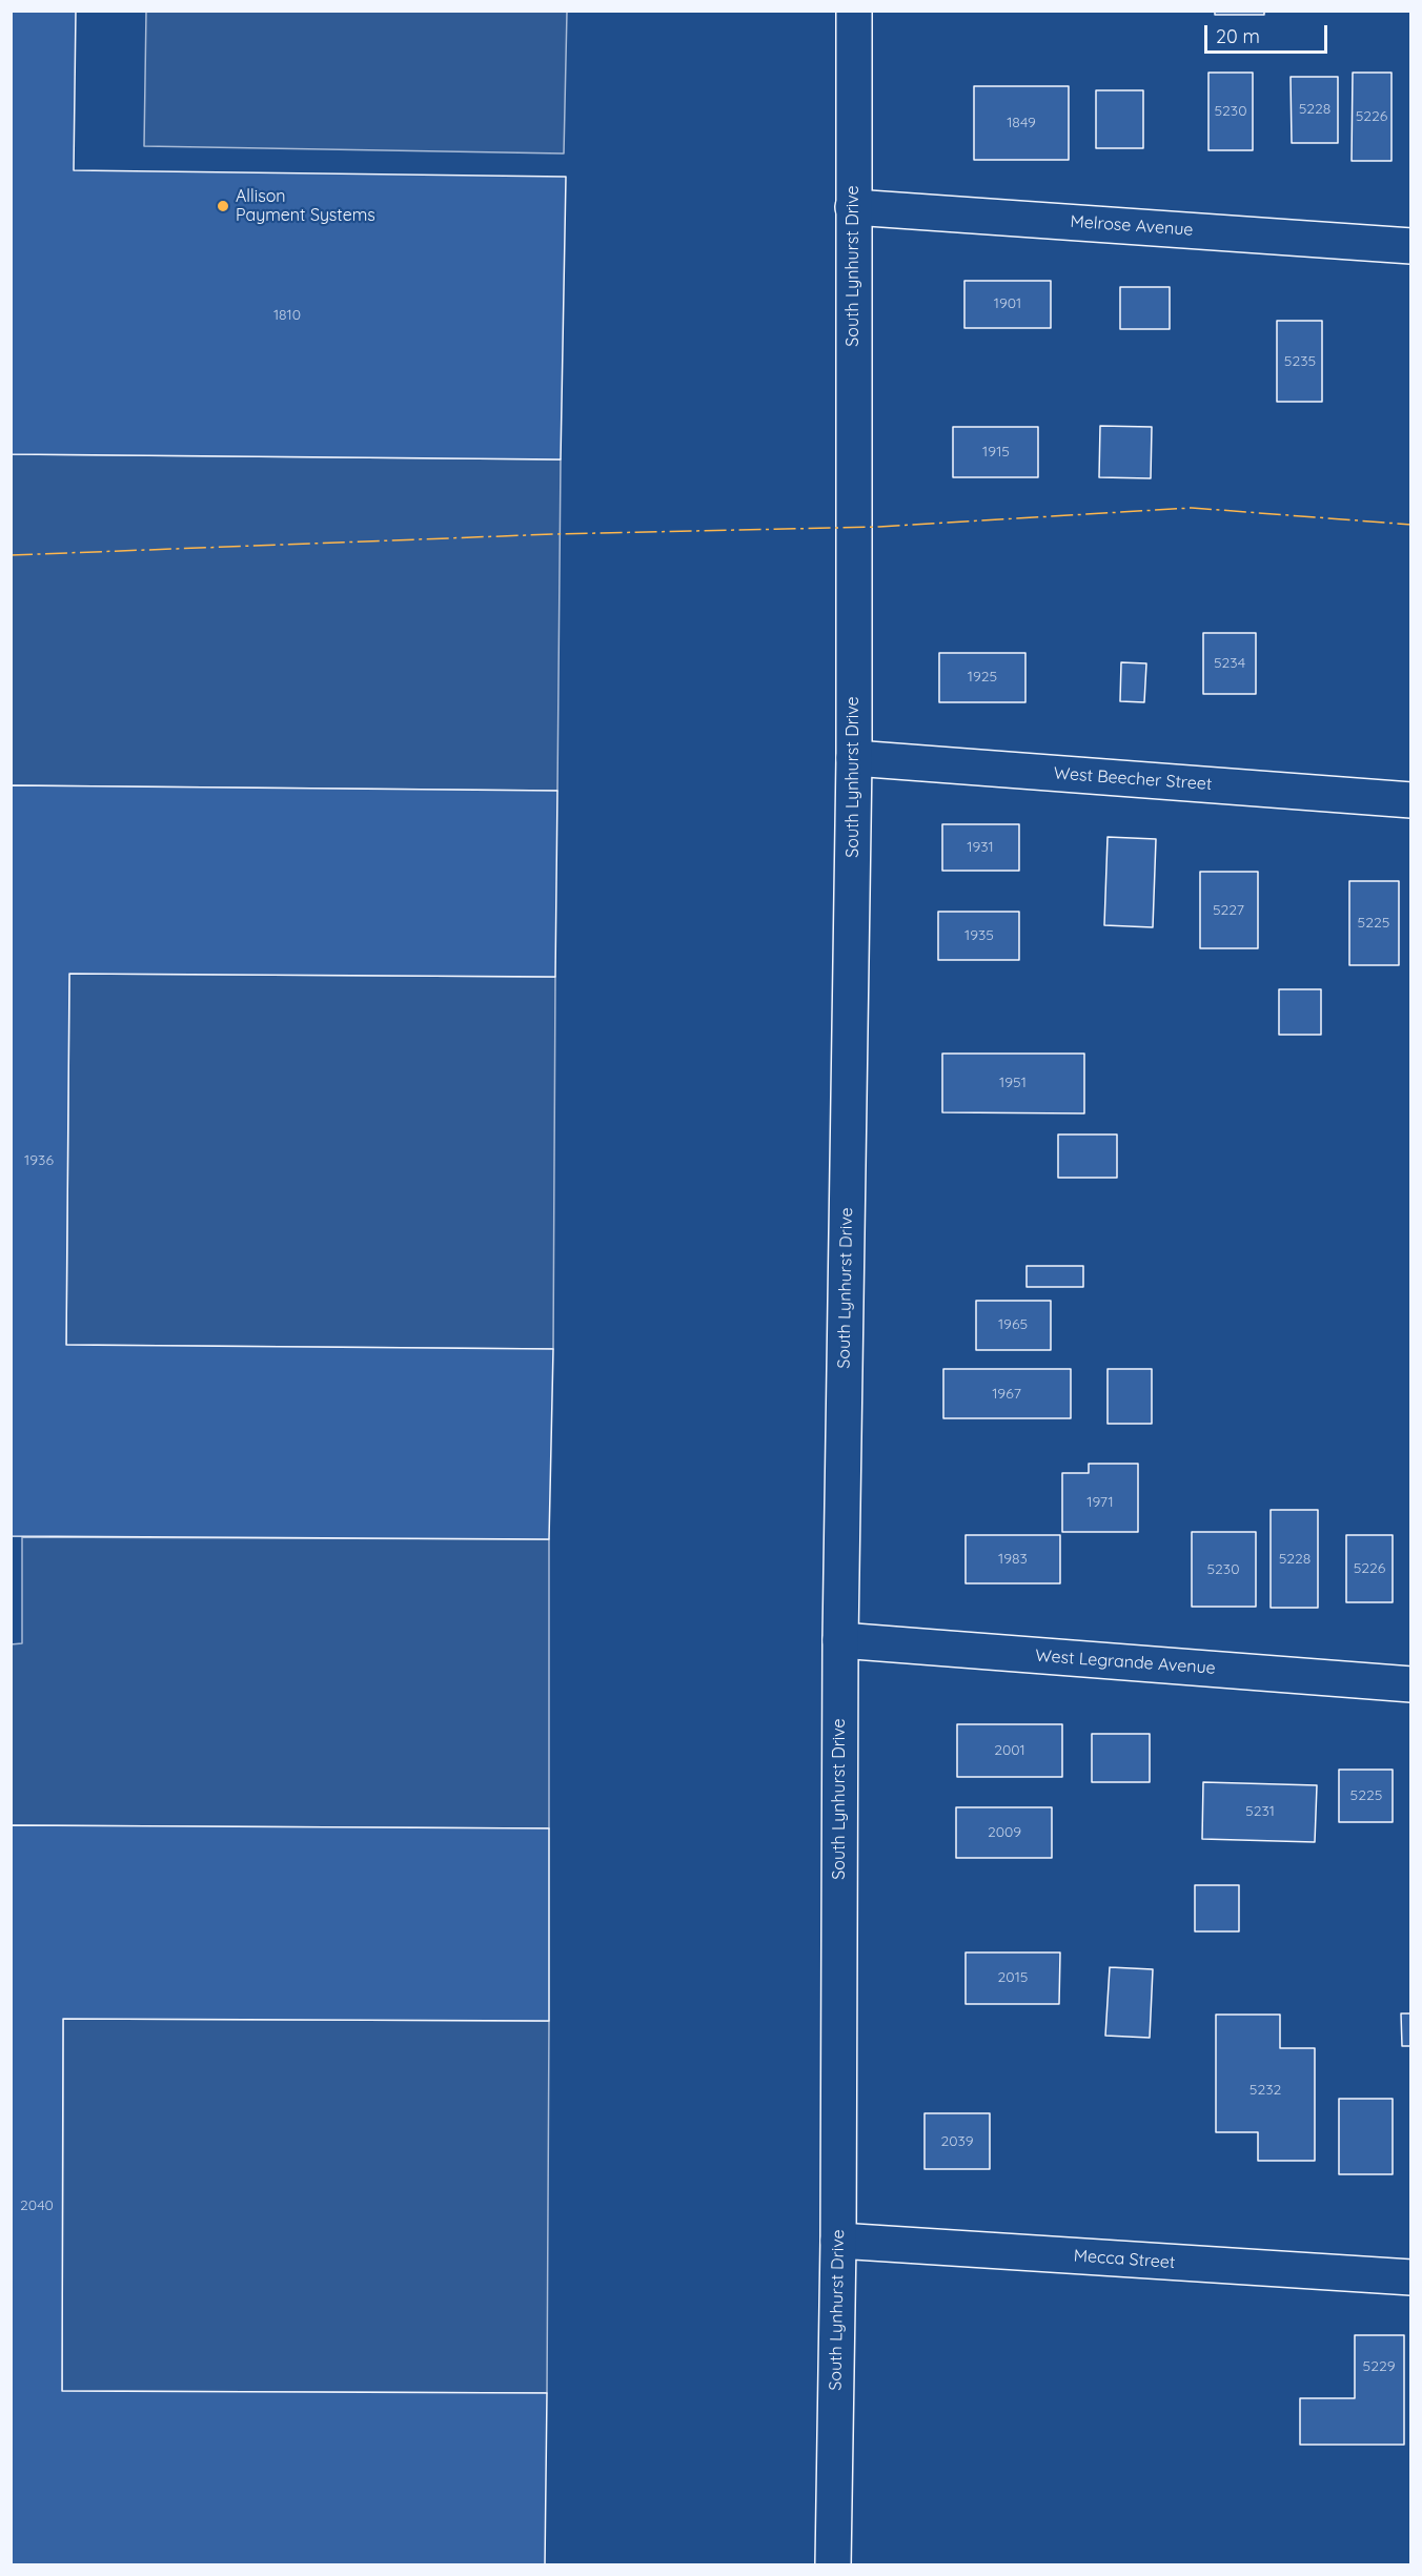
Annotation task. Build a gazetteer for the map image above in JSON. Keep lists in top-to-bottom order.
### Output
{
  "streets": {
    "main road": [
      "Melrose Avenue",
      "South Lynhurst Drive",
      "West Beecher Street",
      "West Legrande Avenue",
      "Mecca Street"
    ]
  },
  "crossings": [
    ["Melrose Avenue", "South Lynhurst Drive"],
    ["South Lynhurst Drive", "West Beecher Street"],
    ["South Lynhurst Drive", "West Legrande Avenue"],
    ["South Lynhurst Drive", "Mecca Street"]
  ],
  "places": ["Allison Payment Systems"],
  "house_numbers": [
    "5228",
    "5230",
    "5226",
    "1849",
    "1901",
    "1810",
    "5235",
    "1915",
    "5234",
    "1925",
    "1931",
    "5227",
    "5225",
    "1935",
    "1951",
    "1936",
    "1965",
    "1967",
    "1971",
    "1983",
    "5228",
    "5226",
    "5230",
    "2001",
    "5225",
    "5231",
    "2009",
    "2015",
    "5232",
    "2039",
    "2040",
    "5229"
  ],
  "scale_bar": "20 m"
}
